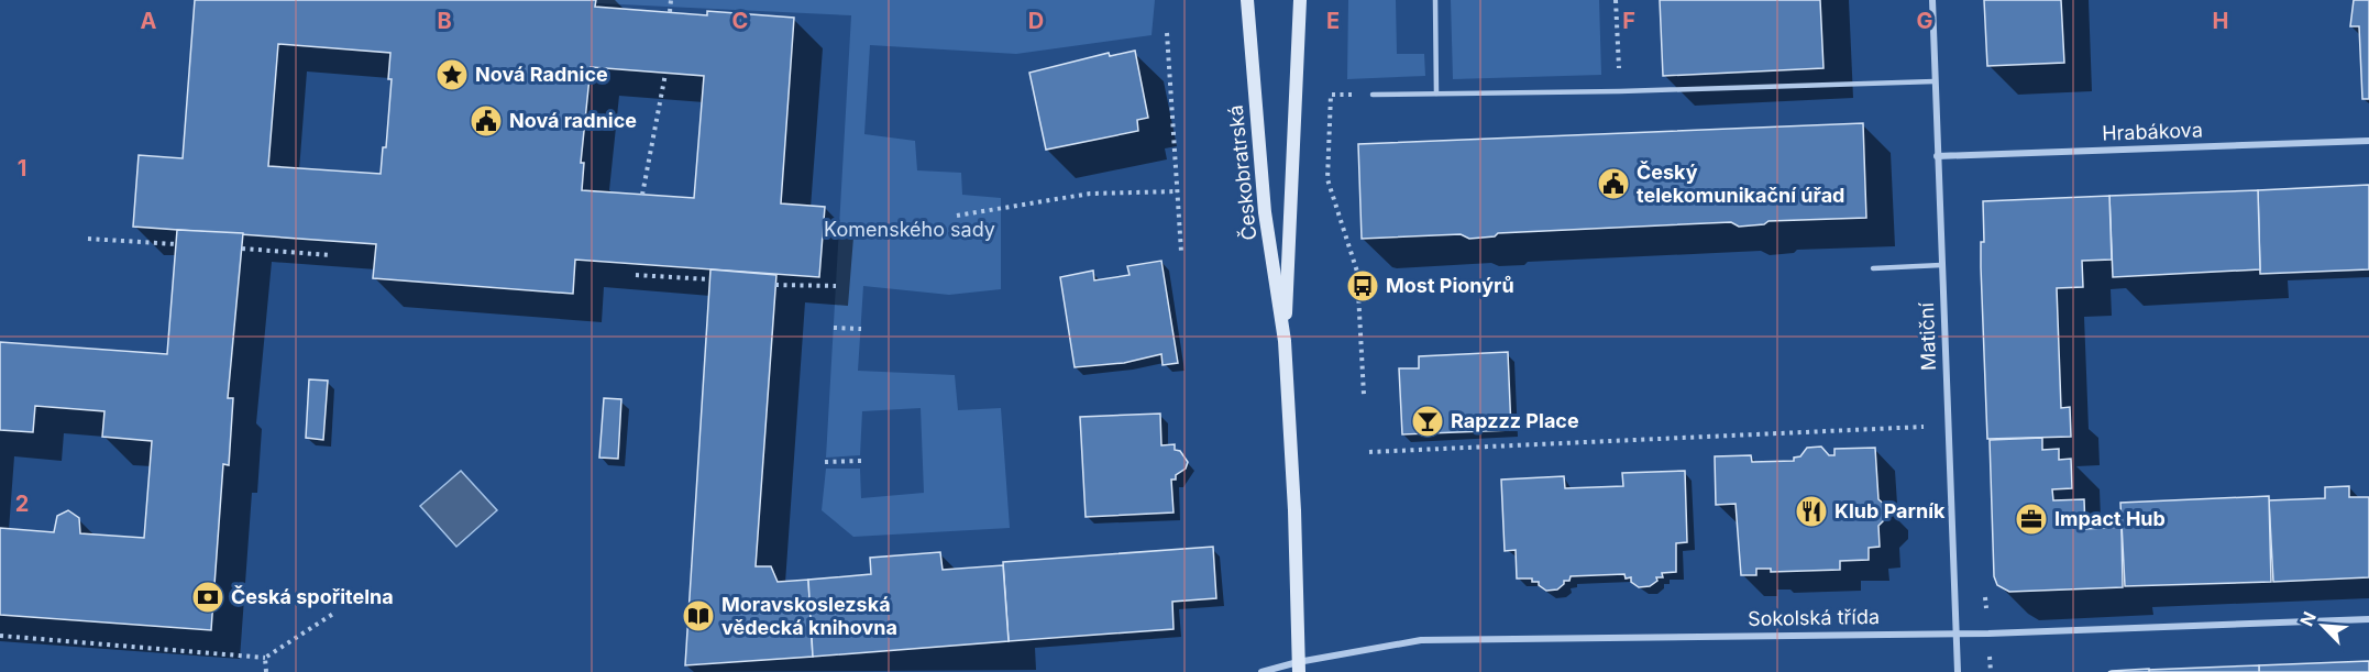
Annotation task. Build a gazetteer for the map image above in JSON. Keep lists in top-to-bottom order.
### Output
{
  "streets": {
    "main road": ["Českobratrská"],
    "street": ["Hrabákova", "Matiční", "Sokolská třída"]
  },
  "crossings": [
    ["Hrabákova", "Matiční"],
    ["Českobratrská", "Sokolská třída"],
    ["Matiční", "Sokolská třída"]
  ],
  "parks": ["Komenského sady"],
  "places": {
    "place": ["Nová Radnice"],
    "public building": ["Nová radnice", "Český telekomunikační úřad"],
    "bus stop": ["Most Pionýrů"],
    "bar": ["Rapzzz Place"],
    "restaurant": ["Klub Parník"],
    "office": ["Impact Hub"],
    "bank": ["Česká spořitelna"],
    "library": ["Moravskoslezská vědecká knihovna"]
  },
  "north": "top left",
  "grid": {
    "columns": [
      "A",
      "B",
      "C",
      "D",
      "E",
      "F",
      "G",
      "H"
    ],
    "rows": ["1", "2"]
  }
}
